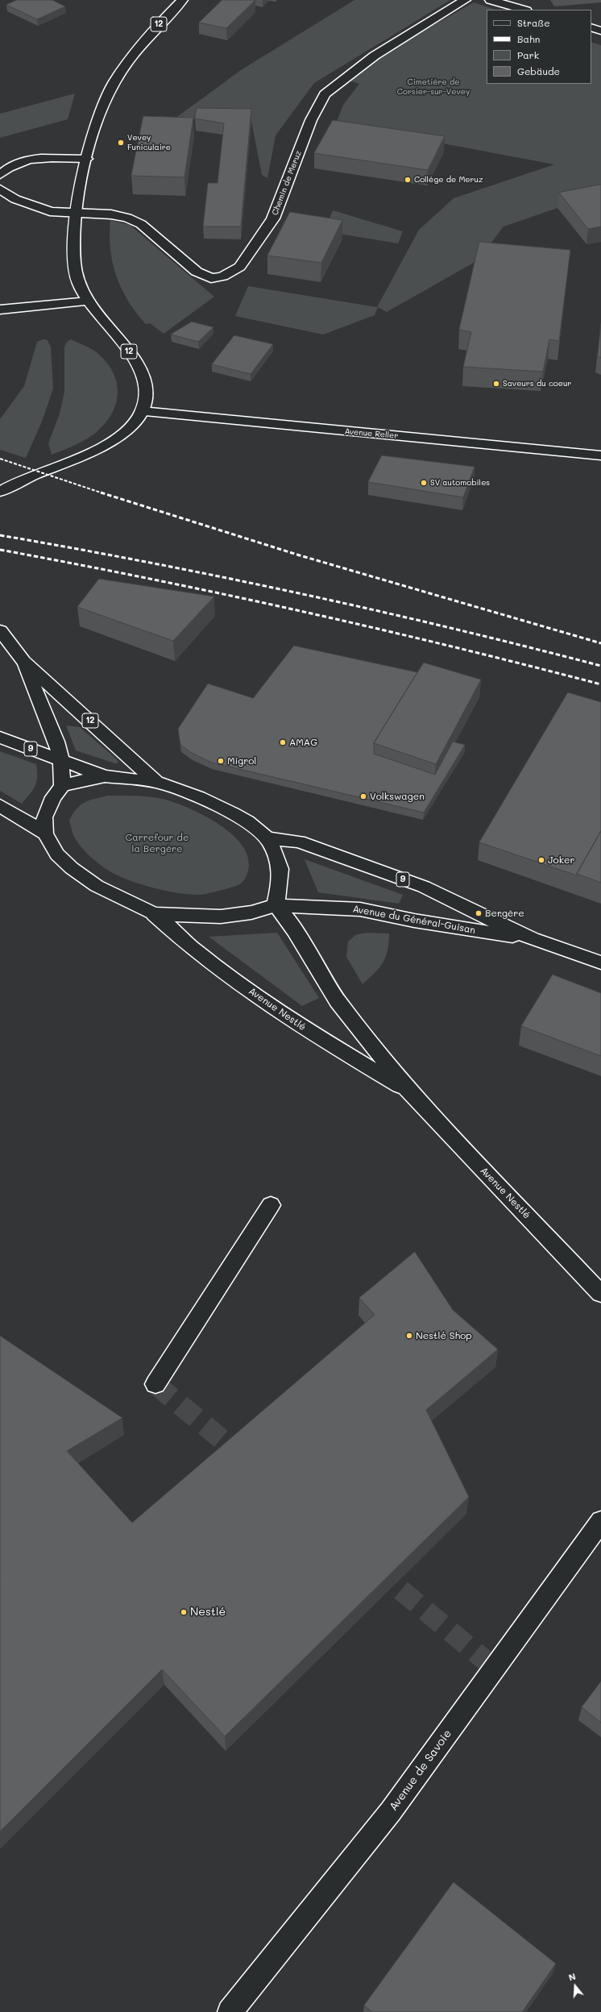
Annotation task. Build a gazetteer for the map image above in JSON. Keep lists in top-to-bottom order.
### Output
{
  "streets": {
    "main road": [
      "12",
      "Chemin de Meruz",
      "Avenue Reller",
      "9",
      "Avenue du Général-Guisan",
      "Avenue Nestlé",
      "Avenue de Savoie"
    ]
  },
  "crossings": [
    ["12", "Chemin de Meruz"],
    ["12", "Avenue Reller"],
    ["12", "9"],
    ["Avenue du Général-Guisan", "Avenue Nestlé"]
  ],
  "parks": ["Cimetière de Corsier-sur-Vevey", "Carrefour de la Bergère"],
  "places": [
    "Vevey Funiculaire",
    "Collège de Meruz",
    "Saveurs du coeur",
    "SV automobiles",
    "AMAG",
    "Migrol",
    "Volkswagen",
    "Joker",
    "Bergère",
    "Nestlé Shop",
    "Nestlé"
  ],
  "legend": [
    "Straße",
    "Bahn",
    "Park",
    "Gebäude"
  ],
  "north": "top"
}
